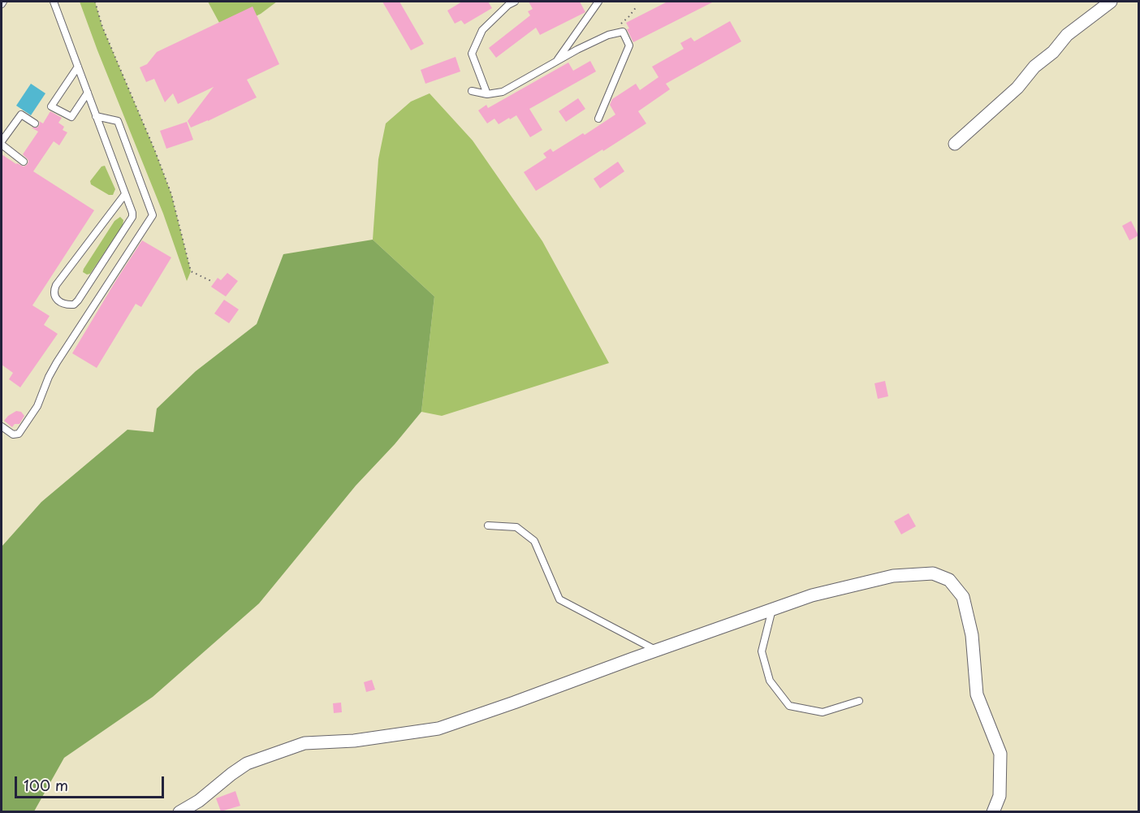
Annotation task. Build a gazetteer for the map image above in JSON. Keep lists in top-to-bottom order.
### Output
{
  "scale_bar": "100 m"
}
